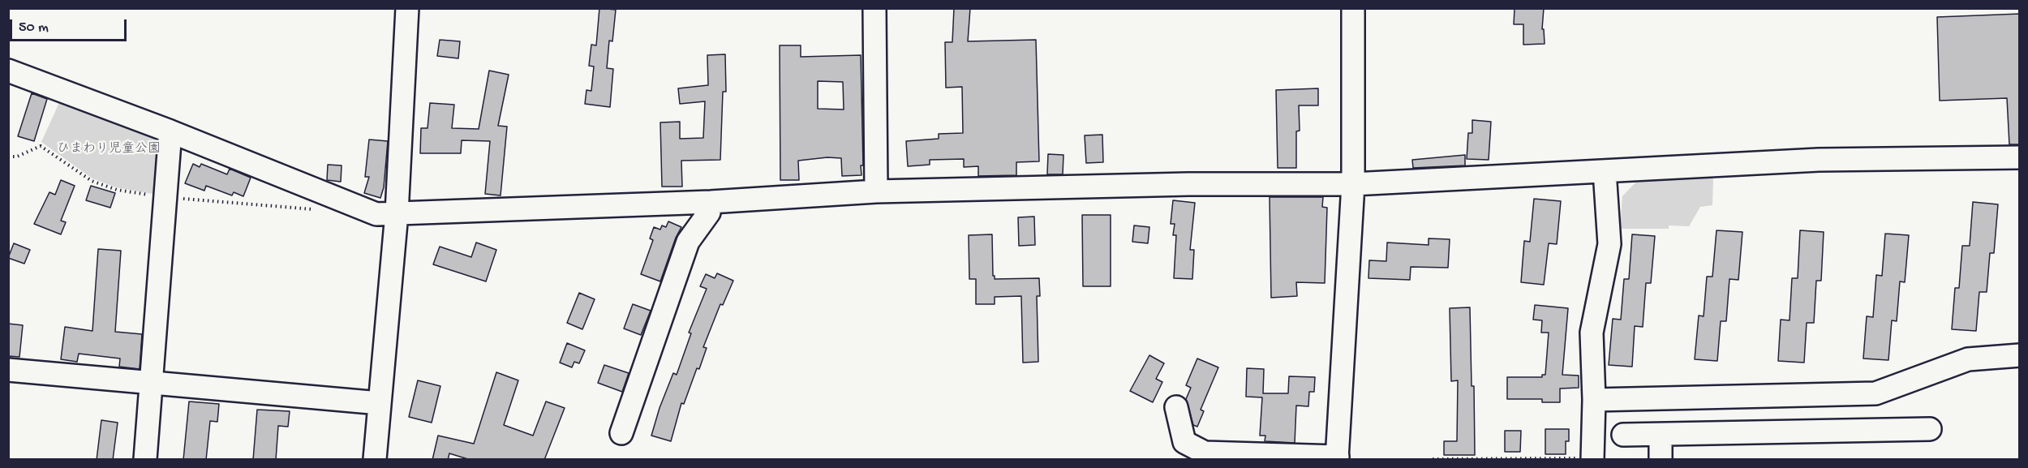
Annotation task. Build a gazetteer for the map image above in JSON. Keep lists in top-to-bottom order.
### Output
{
  "parks": ["ひまわり児童公園"],
  "scale_bar": "50 m"
}
